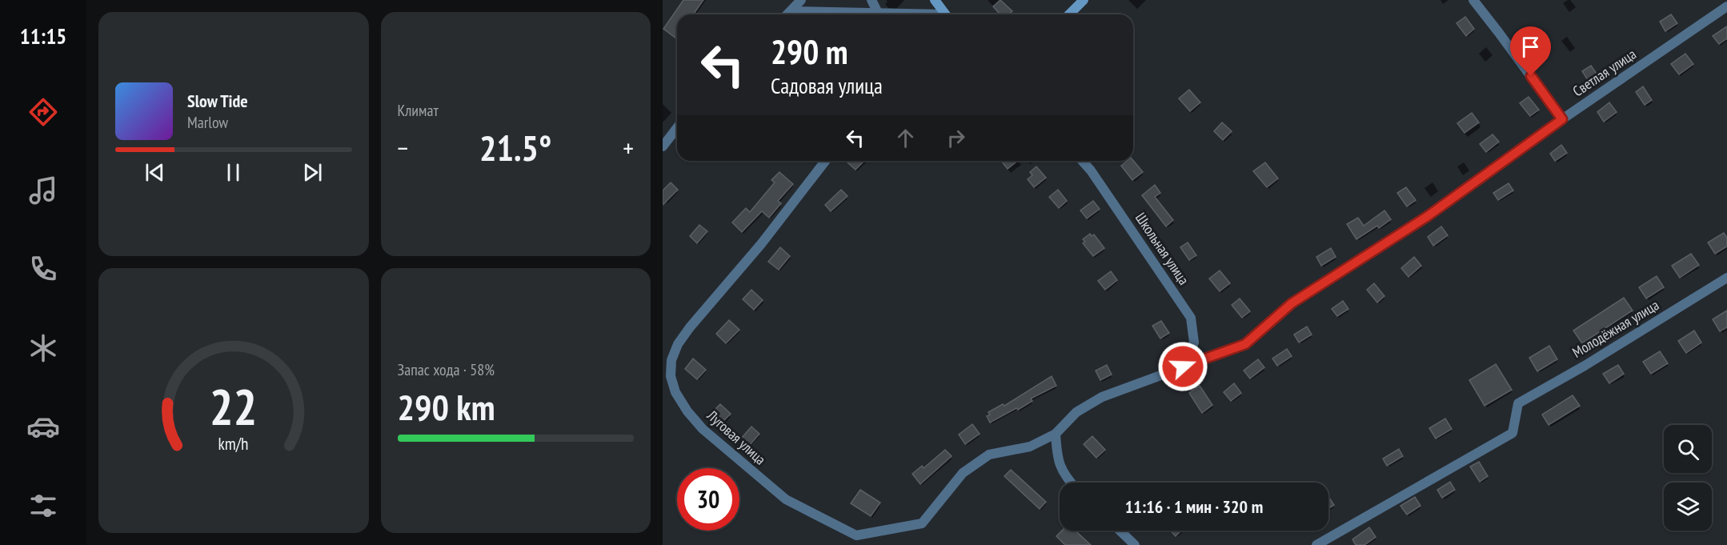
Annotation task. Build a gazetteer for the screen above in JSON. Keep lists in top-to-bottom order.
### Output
{
  "streets": {
    "street": [
      "Светлая улица",
      "Школьная улица",
      "Молодёжная улица",
      "Луговая улица"
    ]
  },
  "crossings": [
    ["Светлая улица", "Школьная улица"],
    ["Светлая улица", "Луговая улица"]
  ],
  "page": {
    "tabs": "11:15",
    "tile": [
      "Климат",
      ["Запас хода · 58%", "290 km"]
    ],
    "turn": ["290 m", "Садовая улица"],
    "song": ["Slow Tide", "Marlow"],
    "heat": ["−", "21.5°", "+"],
    "limit": "30",
    "trip": "11:16 · 1 мин · 320 m",
    "gauge": ["22", "km/h"]
  }
}
